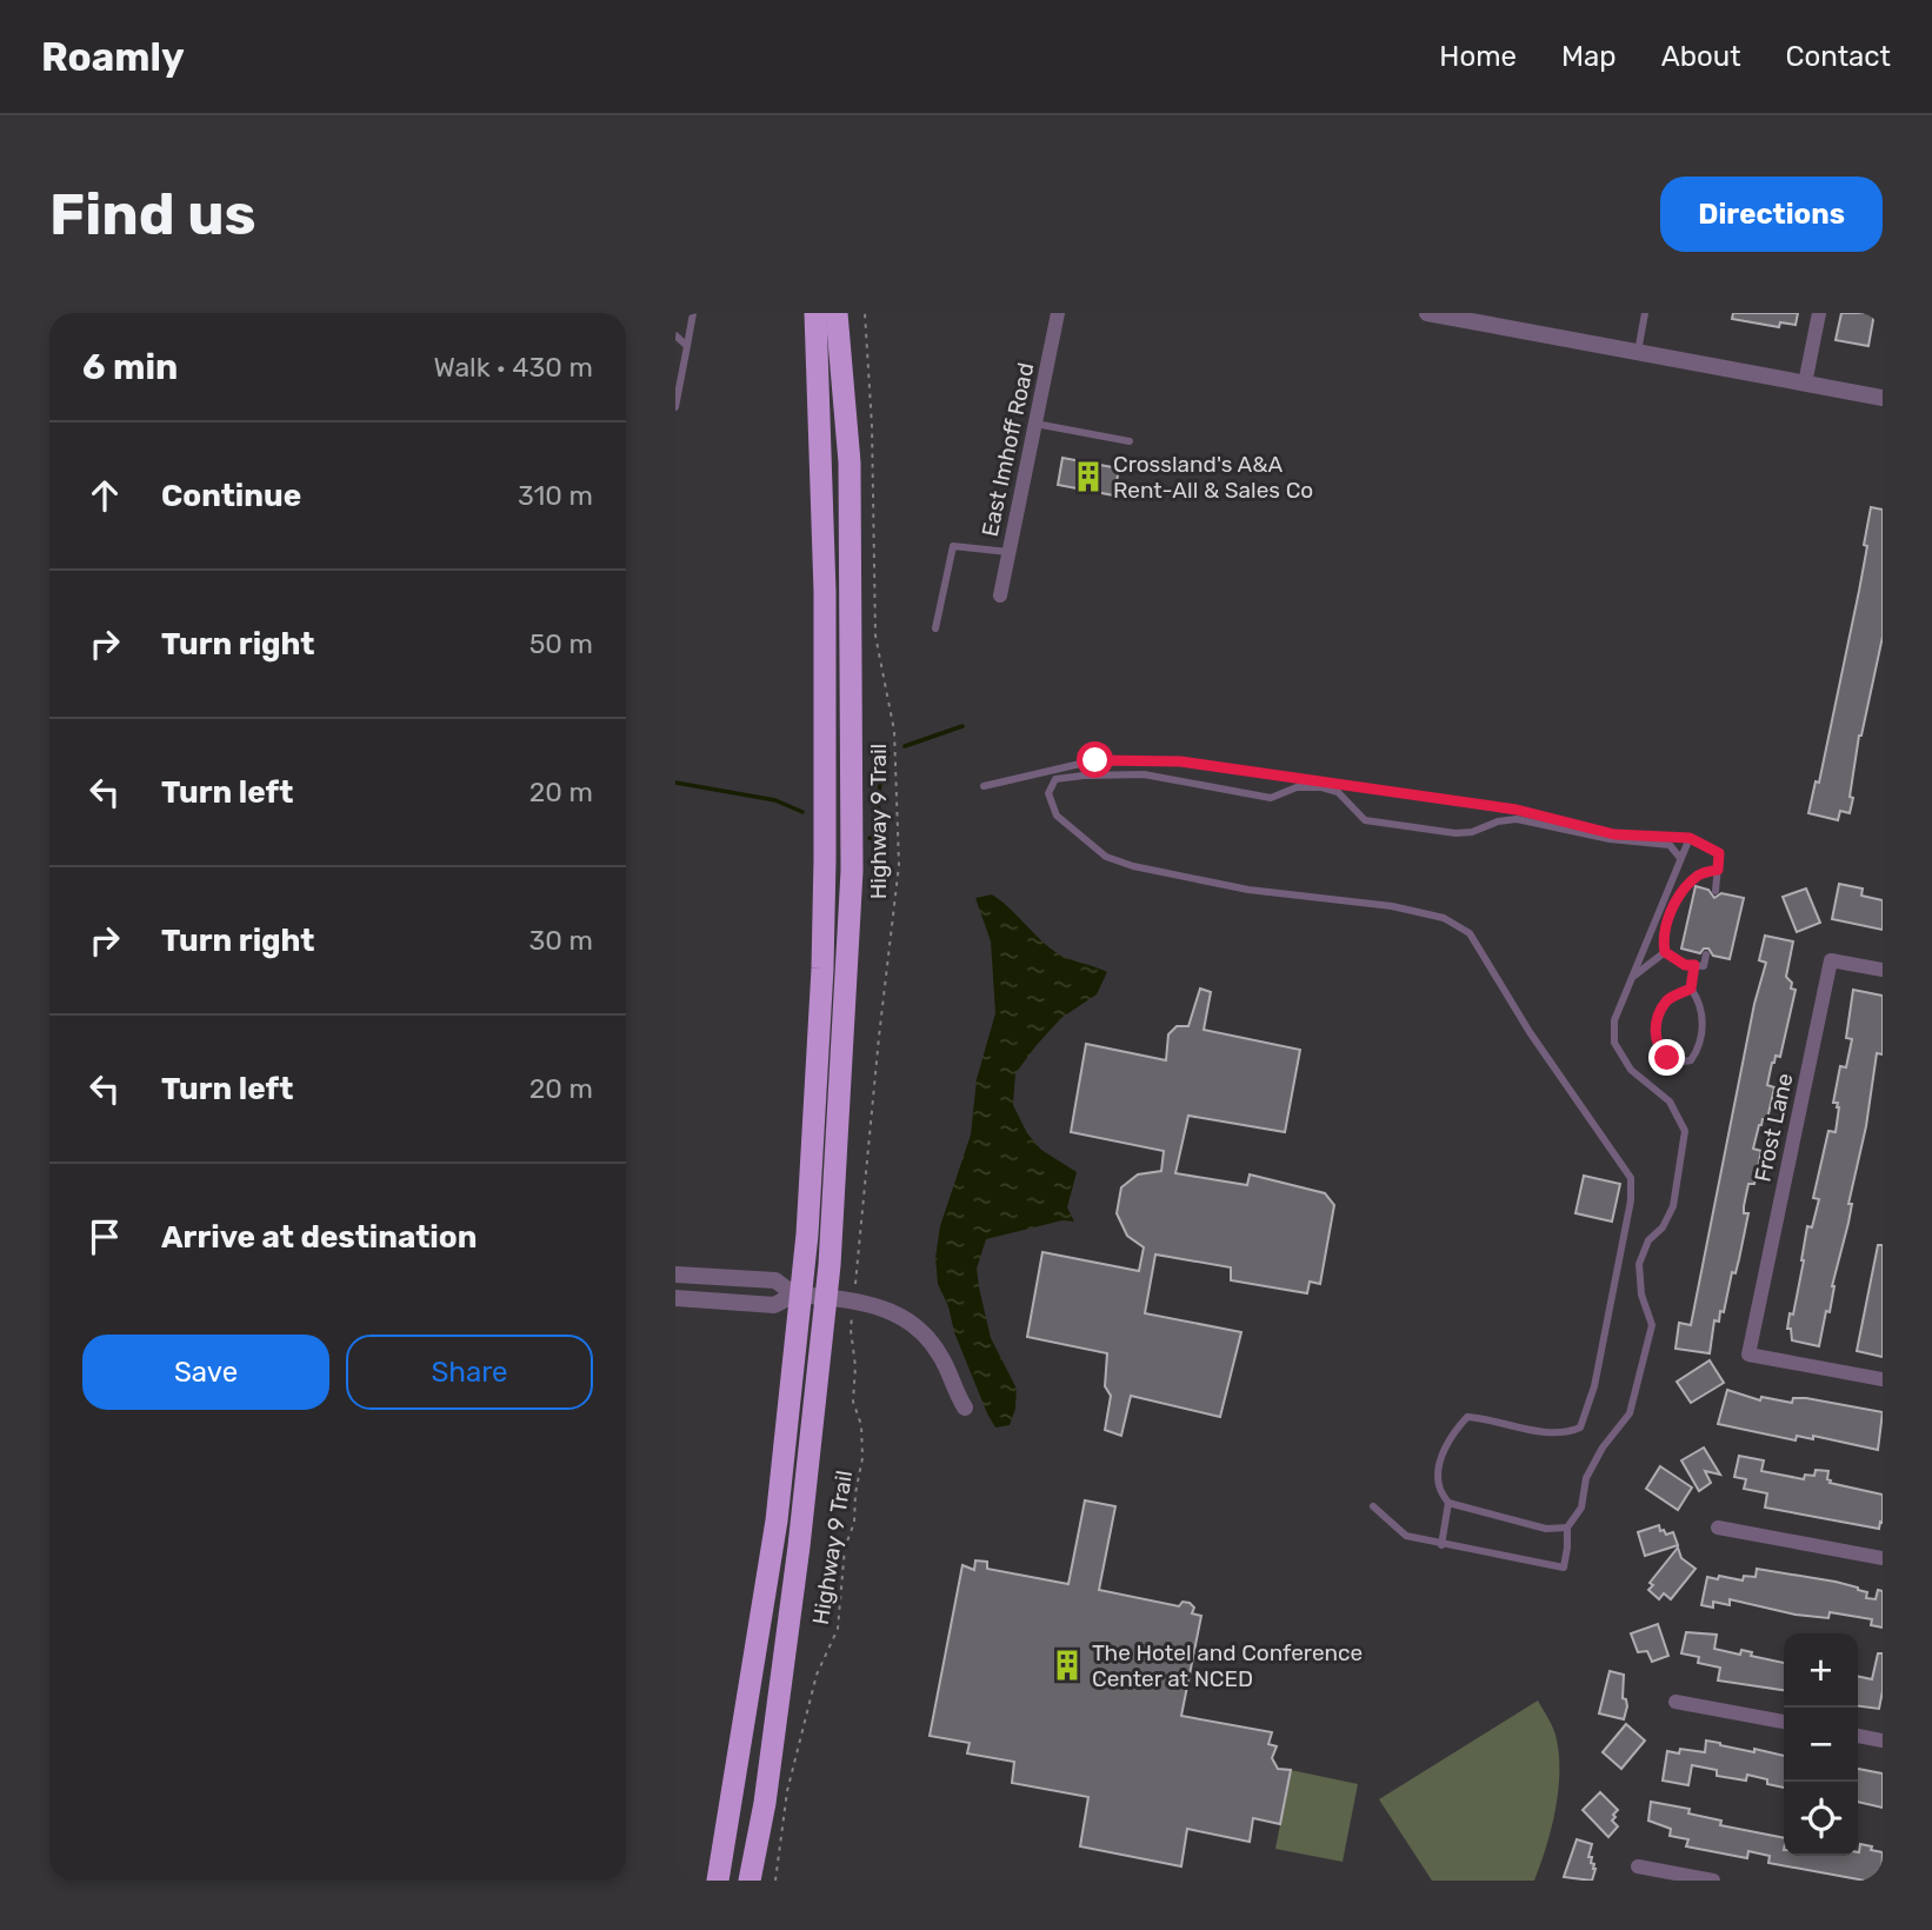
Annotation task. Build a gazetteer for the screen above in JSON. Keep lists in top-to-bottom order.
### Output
{
  "streets": {
    "street": ["East Imhoff Road", "Frost Lane"],
    "path": ["Highway 9 Trail"]
  },
  "places": {
    "building": ["Crossland's A&A Rent-All & Sales Co", "The Hotel and Conference Center at NCED"]
  },
  "page": {
    "header": "Roamly",
    "nav": [
      "Home",
      "Map",
      "About",
      "Contact"
    ],
    "buttons": [
      "Directions",
      ["Save", "Share"]
    ],
    "title": "Find us",
    "heading": ["6 min", "Walk · 430 m"],
    "list": [
      ["Continue", "310 m"],
      ["Turn right", "50 m"],
      ["Turn left", "20 m"],
      ["Turn right", "30 m"],
      ["Turn left", "20 m"],
      "Arrive at destination"
    ],
    "map_buttons": ["+", "−"]
  }
}
